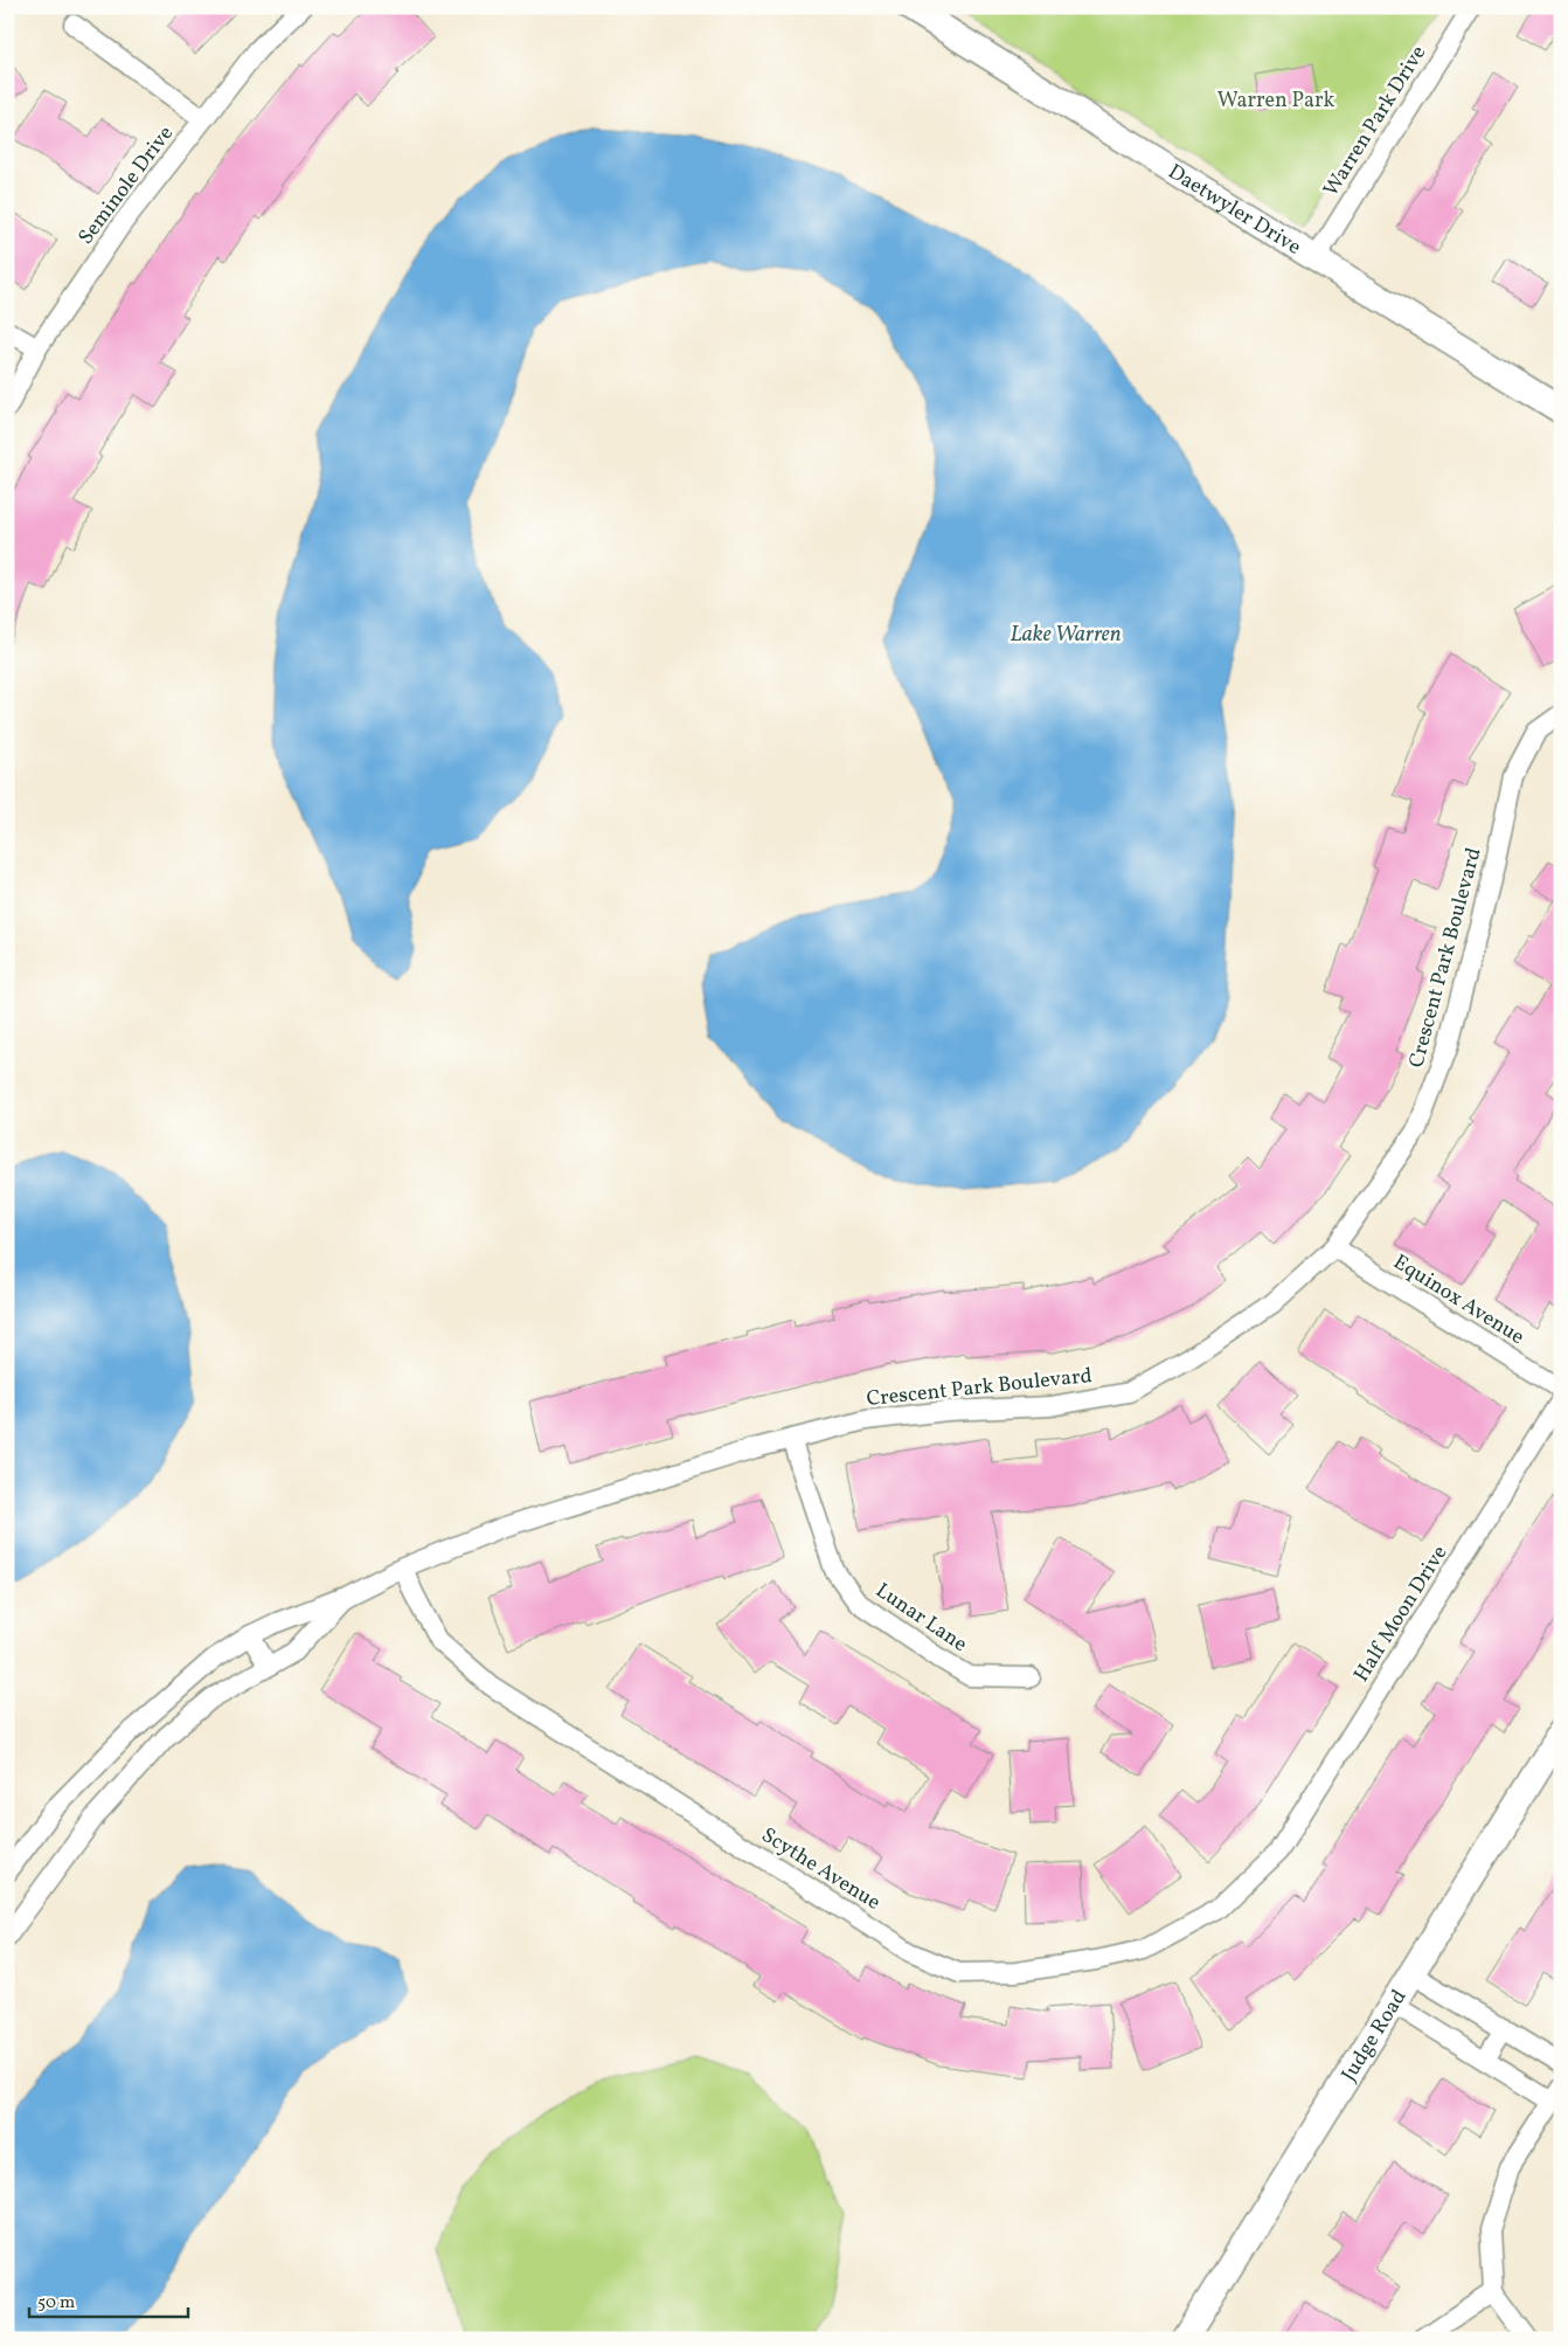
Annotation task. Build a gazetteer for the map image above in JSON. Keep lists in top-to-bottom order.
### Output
{
  "streets": {
    "street": [
      "Warren Park Drive",
      "Seminole Drive",
      "Daetwyler Drive",
      "Crescent Park Boulevard",
      "Equinox Avenue",
      "Half Moon Drive",
      "Lunar Lane",
      "Scythe Avenue",
      "Judge Road"
    ]
  },
  "crossings": [
    ["Warren Park Drive", "Daetwyler Drive"],
    ["Crescent Park Boulevard", "Equinox Avenue"],
    ["Crescent Park Boulevard", "Lunar Lane"],
    ["Crescent Park Boulevard", "Scythe Avenue"],
    ["Half Moon Drive", "Scythe Avenue"]
  ],
  "water": ["Lake Warren"],
  "parks": ["Warren Park"],
  "scale_bar": "50 m"
}
